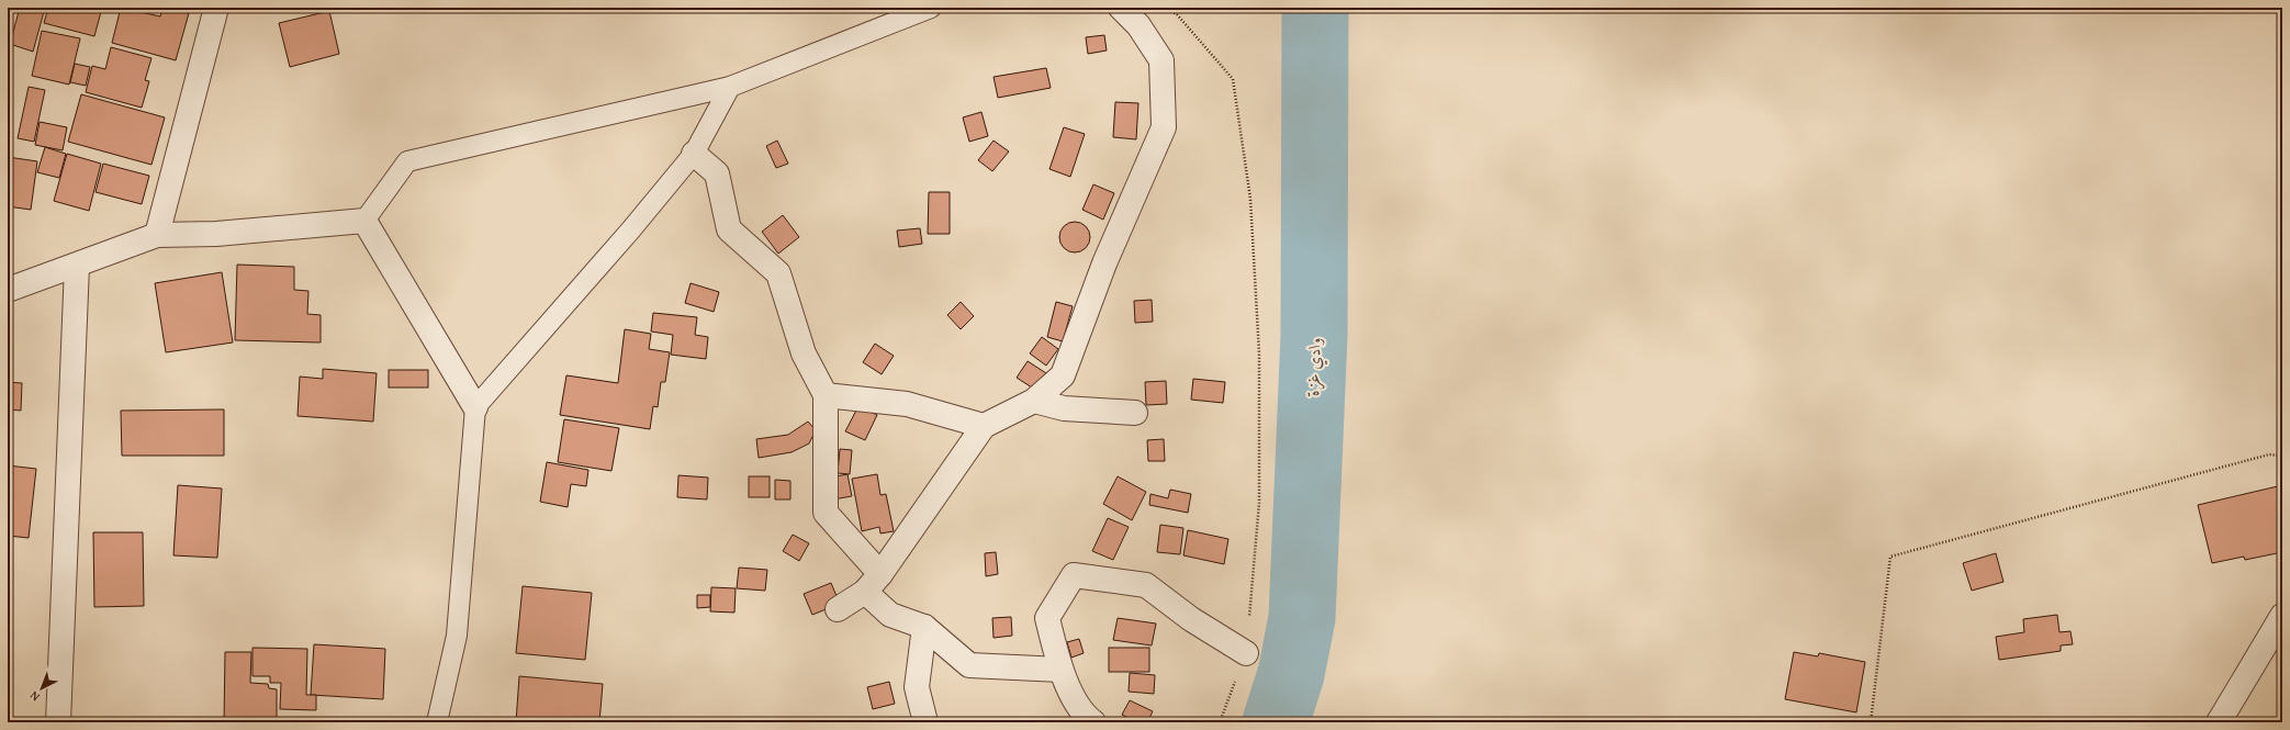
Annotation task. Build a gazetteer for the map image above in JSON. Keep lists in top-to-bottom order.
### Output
{
  "water": ["وادي غزة"],
  "north": "bottom left"
}
